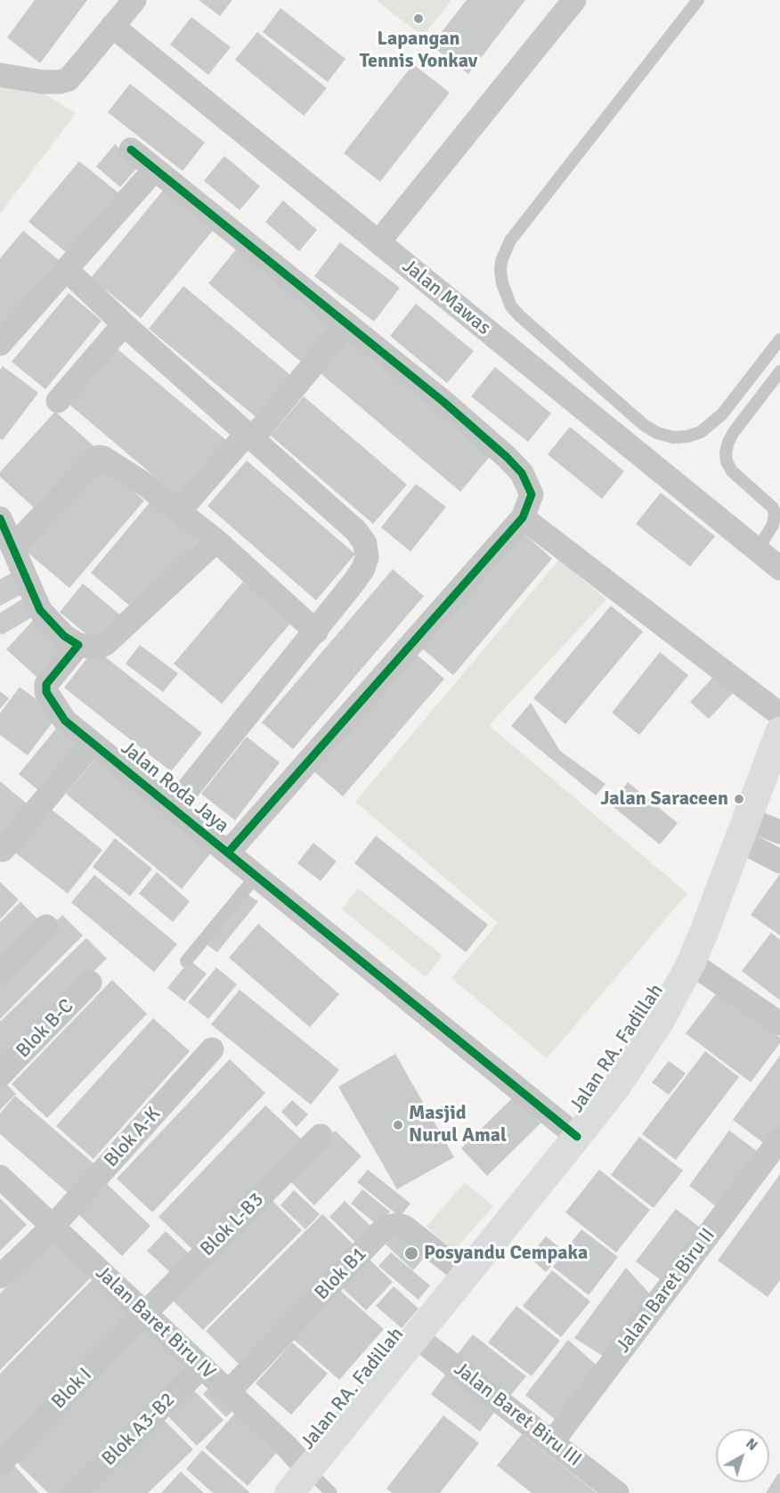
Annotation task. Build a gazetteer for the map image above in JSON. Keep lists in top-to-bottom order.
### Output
{
  "streets": {
    "main road": ["Jalan RA. Fadillah"],
    "street": [
      "Jalan Mawas",
      "Jalan Roda Jaya",
      "Blok B-C",
      "Blok A-K",
      "Blok L-B3",
      "Blok B1",
      "Jalan Baret Biru II",
      "Jalan Baret Biru IV",
      "Blok I",
      "Jalan Baret Biru III",
      "Blok A3-B2"
    ]
  },
  "crossings": [
    ["Jalan Roda Jaya", "Jalan RA. Fadillah"],
    ["Jalan RA. Fadillah", "Blok B1"],
    ["Jalan RA. Fadillah", "Jalan Baret Biru IV"],
    ["Jalan RA. Fadillah", "Jalan Baret Biru III"],
    ["Blok A-K", "Jalan Baret Biru IV"],
    ["Blok L-B3", "Jalan Baret Biru IV"],
    ["Blok L-B3", "Blok I"],
    ["Blok B1", "Jalan Baret Biru IV"],
    ["Jalan Baret Biru II", "Jalan Baret Biru III"],
    ["Jalan Baret Biru IV", "Blok I"],
    ["Jalan Baret Biru IV", "Blok A3-B2"]
  ],
  "places": [
    "Lapangan Tennis Yonkav",
    "Jalan Saraceen",
    "Masjid Nurul Amal",
    "Posyandu Cempaka"
  ],
  "north": "top right"
}
